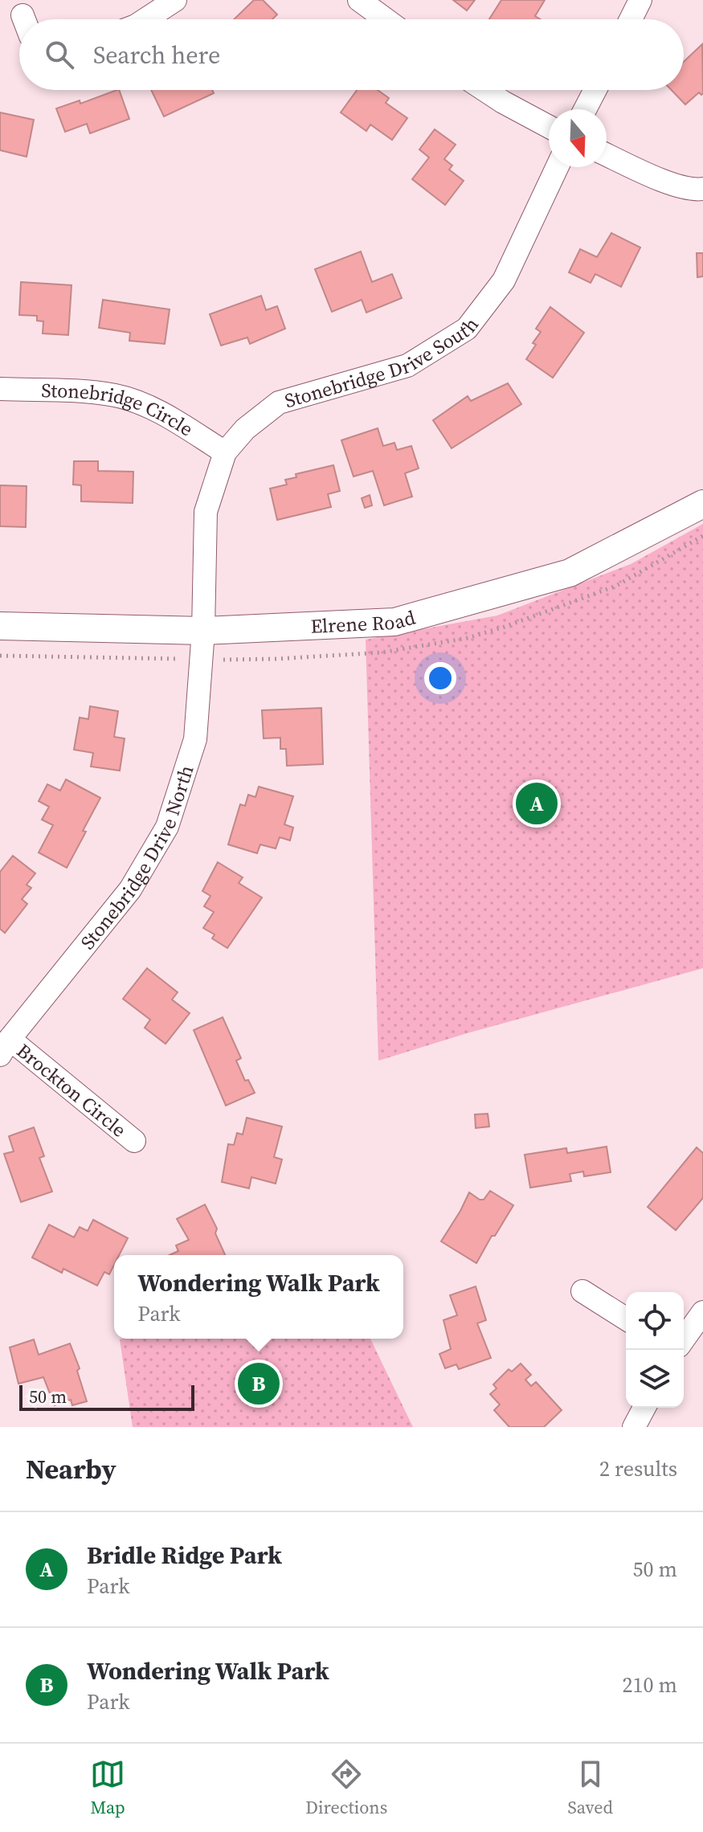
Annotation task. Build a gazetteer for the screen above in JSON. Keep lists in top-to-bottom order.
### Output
{
  "streets": {
    "street": [
      "Stonebridge Drive South",
      "Stonebridge Circle",
      "Elrene Road",
      "Stonebridge Drive North",
      "Brockton Circle"
    ]
  },
  "crossings": [
    ["Stonebridge Drive South", "Stonebridge Circle"],
    ["Stonebridge Drive South", "Elrene Road"],
    ["Stonebridge Drive South", "Stonebridge Drive North"],
    ["Elrene Road", "Stonebridge Drive North"],
    ["Stonebridge Drive North", "Brockton Circle"]
  ],
  "scale_bar": "50 m",
  "north": "bottom",
  "page": {
    "search": "Search here",
    "pins": ["A", "B"],
    "popup": ["Wondering Walk Park", "Park"],
    "scale": "50 m",
    "heading": ["Nearby", "2 results"],
    "list": [
      {
        "mark": "A",
        "name": "Bridle Ridge Park",
        "note": "Park",
        "value": "50 m"
      },
      {
        "mark": "B",
        "name": "Wondering Walk Park",
        "note": "Park",
        "value": "210 m"
      }
    ],
    "nav": ["Map", "Directions", "Saved"]
  }
}
